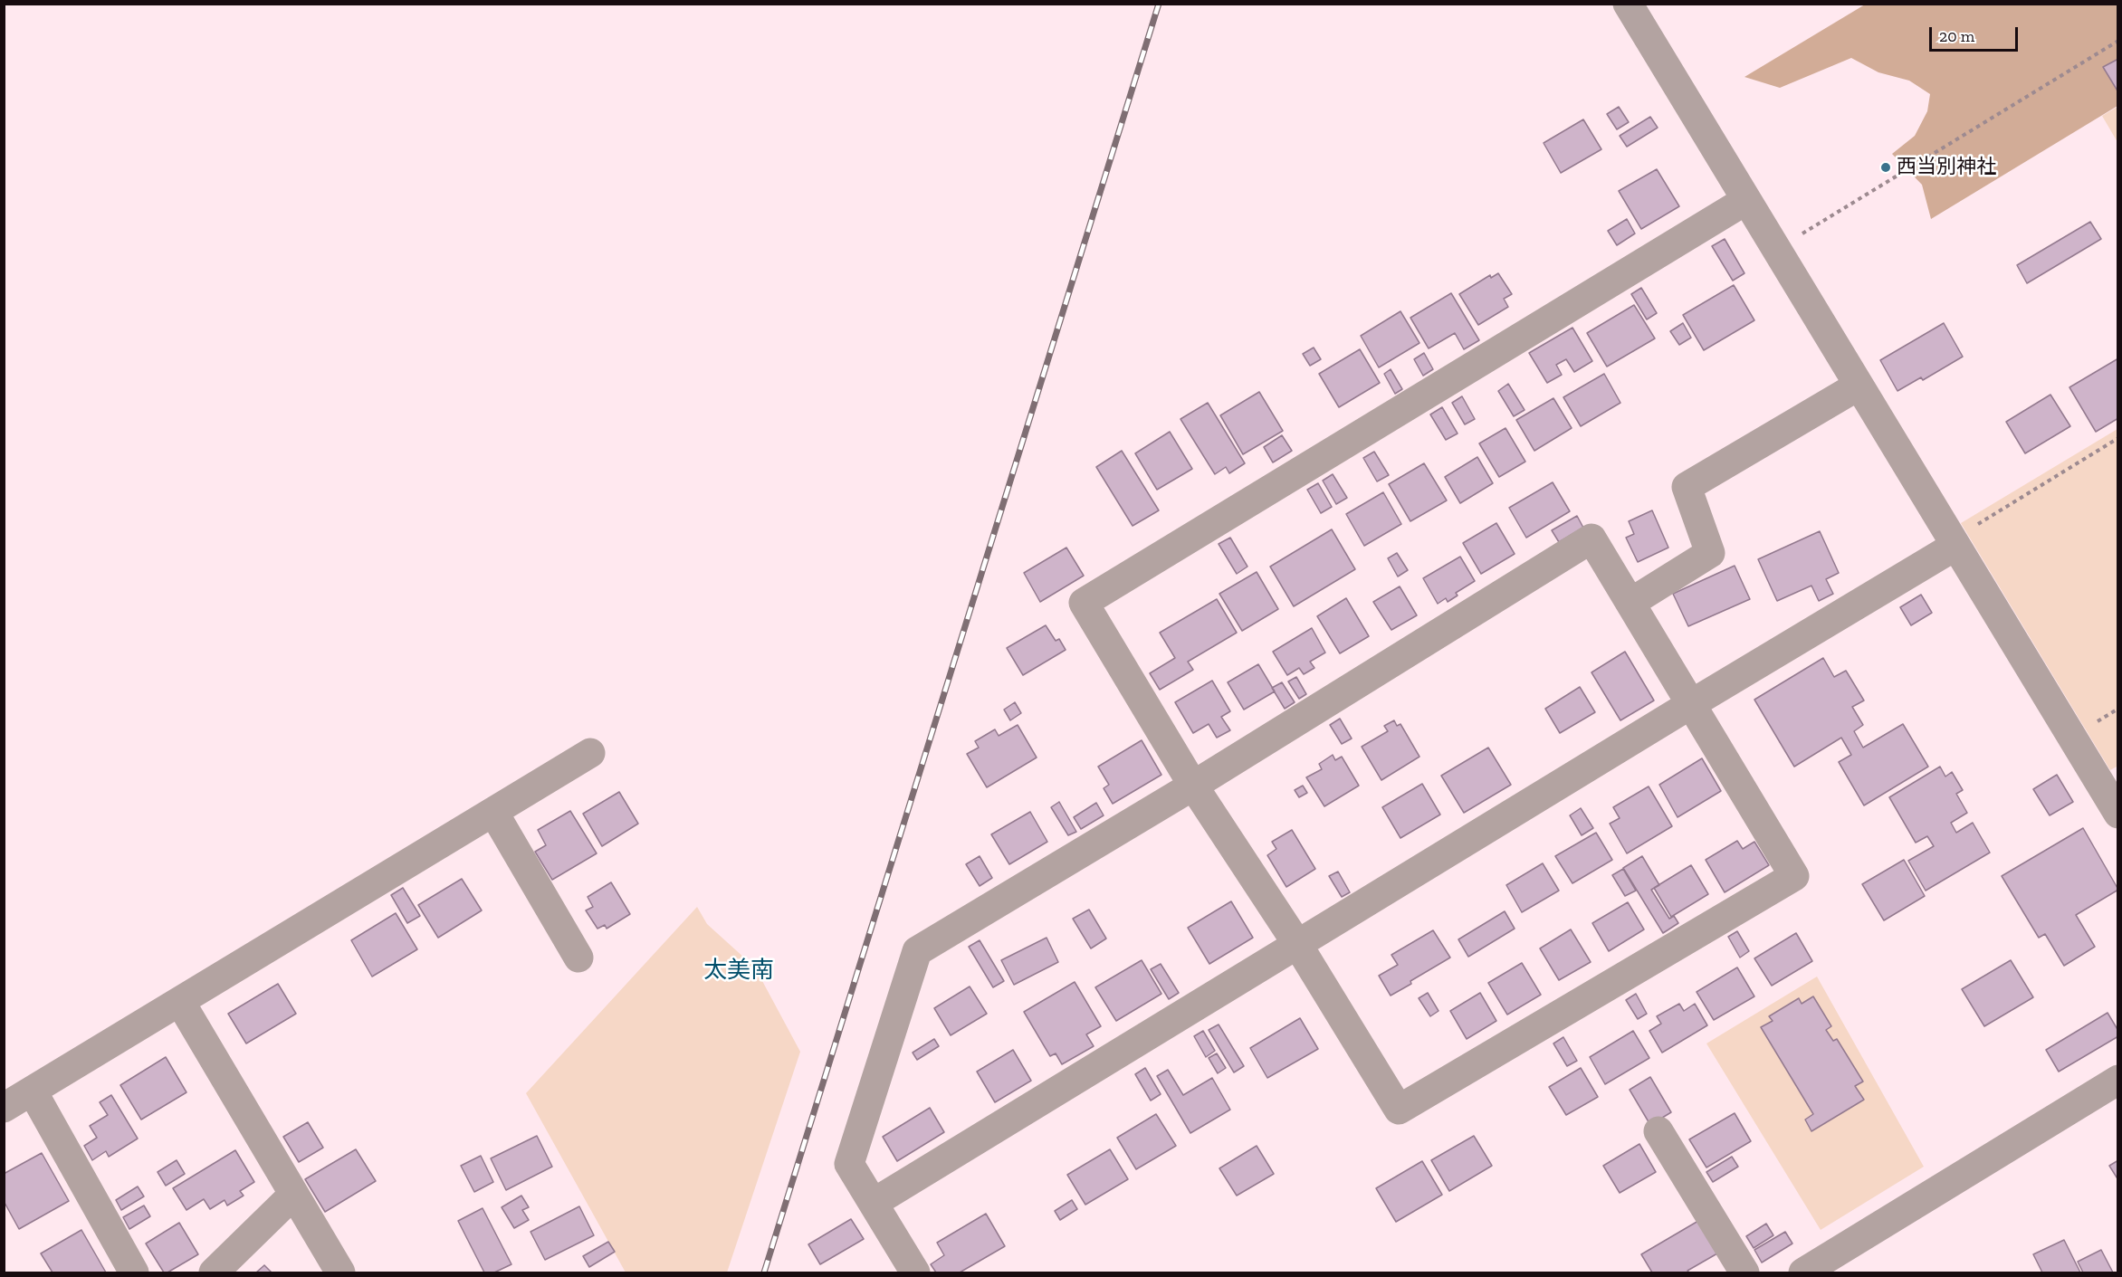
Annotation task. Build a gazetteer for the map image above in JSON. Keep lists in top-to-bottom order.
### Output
{
  "districts": ["太美南"],
  "places": ["西当別神社"],
  "scale_bar": "20 m"
}
